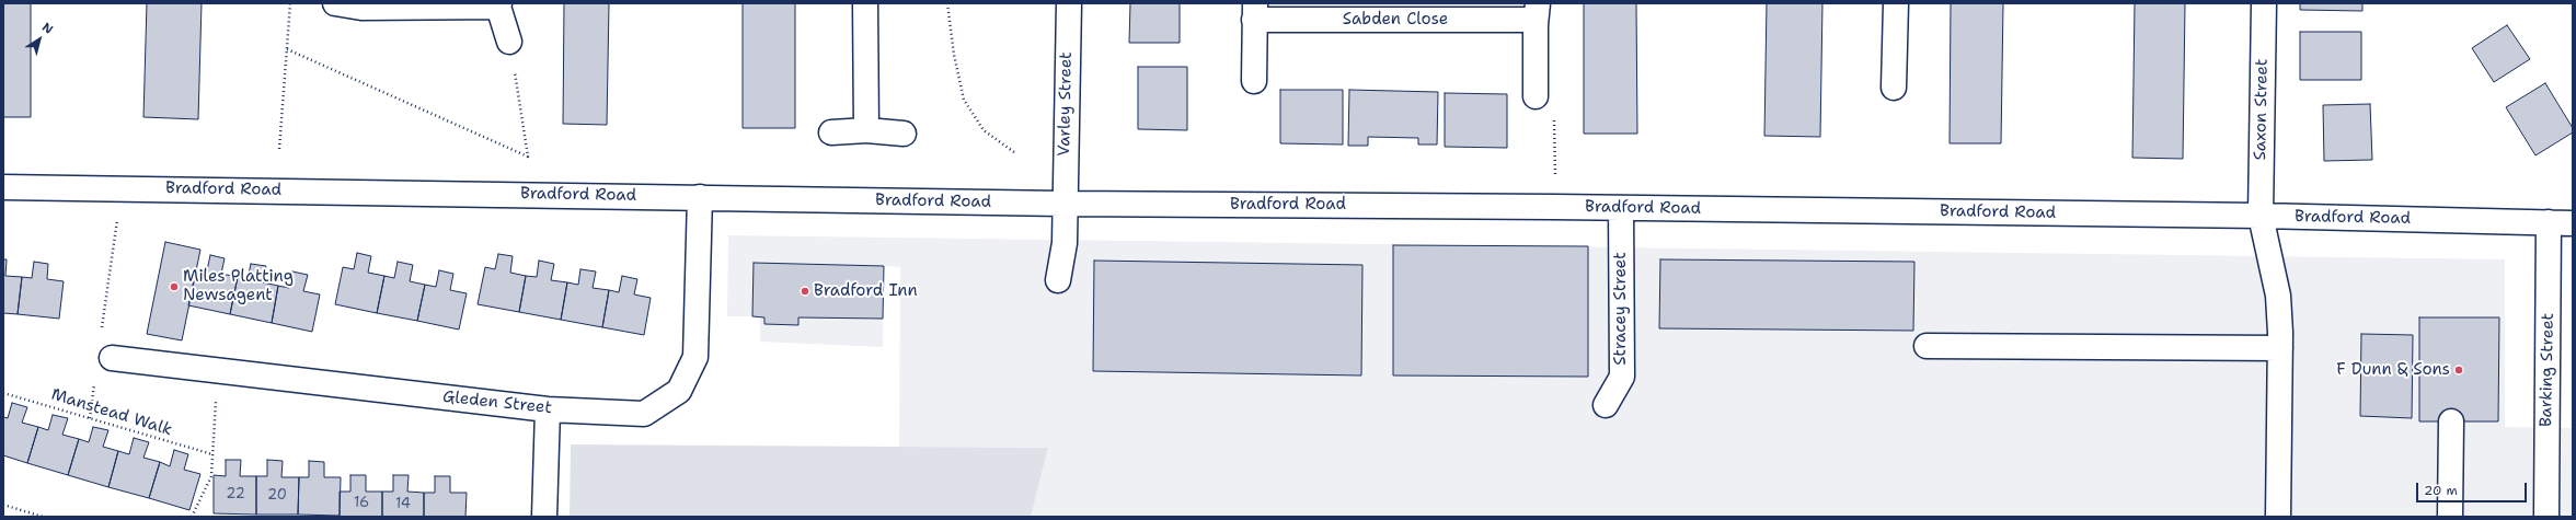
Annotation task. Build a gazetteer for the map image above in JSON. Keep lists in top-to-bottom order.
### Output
{
  "streets": {
    "street": [
      "Sabden Close",
      "Varley Street",
      "Saxon Street",
      "Bradford Road",
      "Stracey Street",
      "Barking Street",
      "Gleden Street"
    ],
    "path": ["Manstead Walk"]
  },
  "crossings": [
    ["Varley Street", "Bradford Road"],
    ["Saxon Street", "Bradford Road"],
    ["Bradford Road", "Stracey Street"],
    ["Bradford Road", "Barking Street"],
    ["Bradford Road", "Gleden Street"]
  ],
  "places": ["Miles Platting Newsagent", "Bradford Inn", "F Dunn & Sons"],
  "house_numbers": [
    "22",
    "20",
    "16",
    "14"
  ],
  "scale_bar": "20 m",
  "north": "top right"
}
